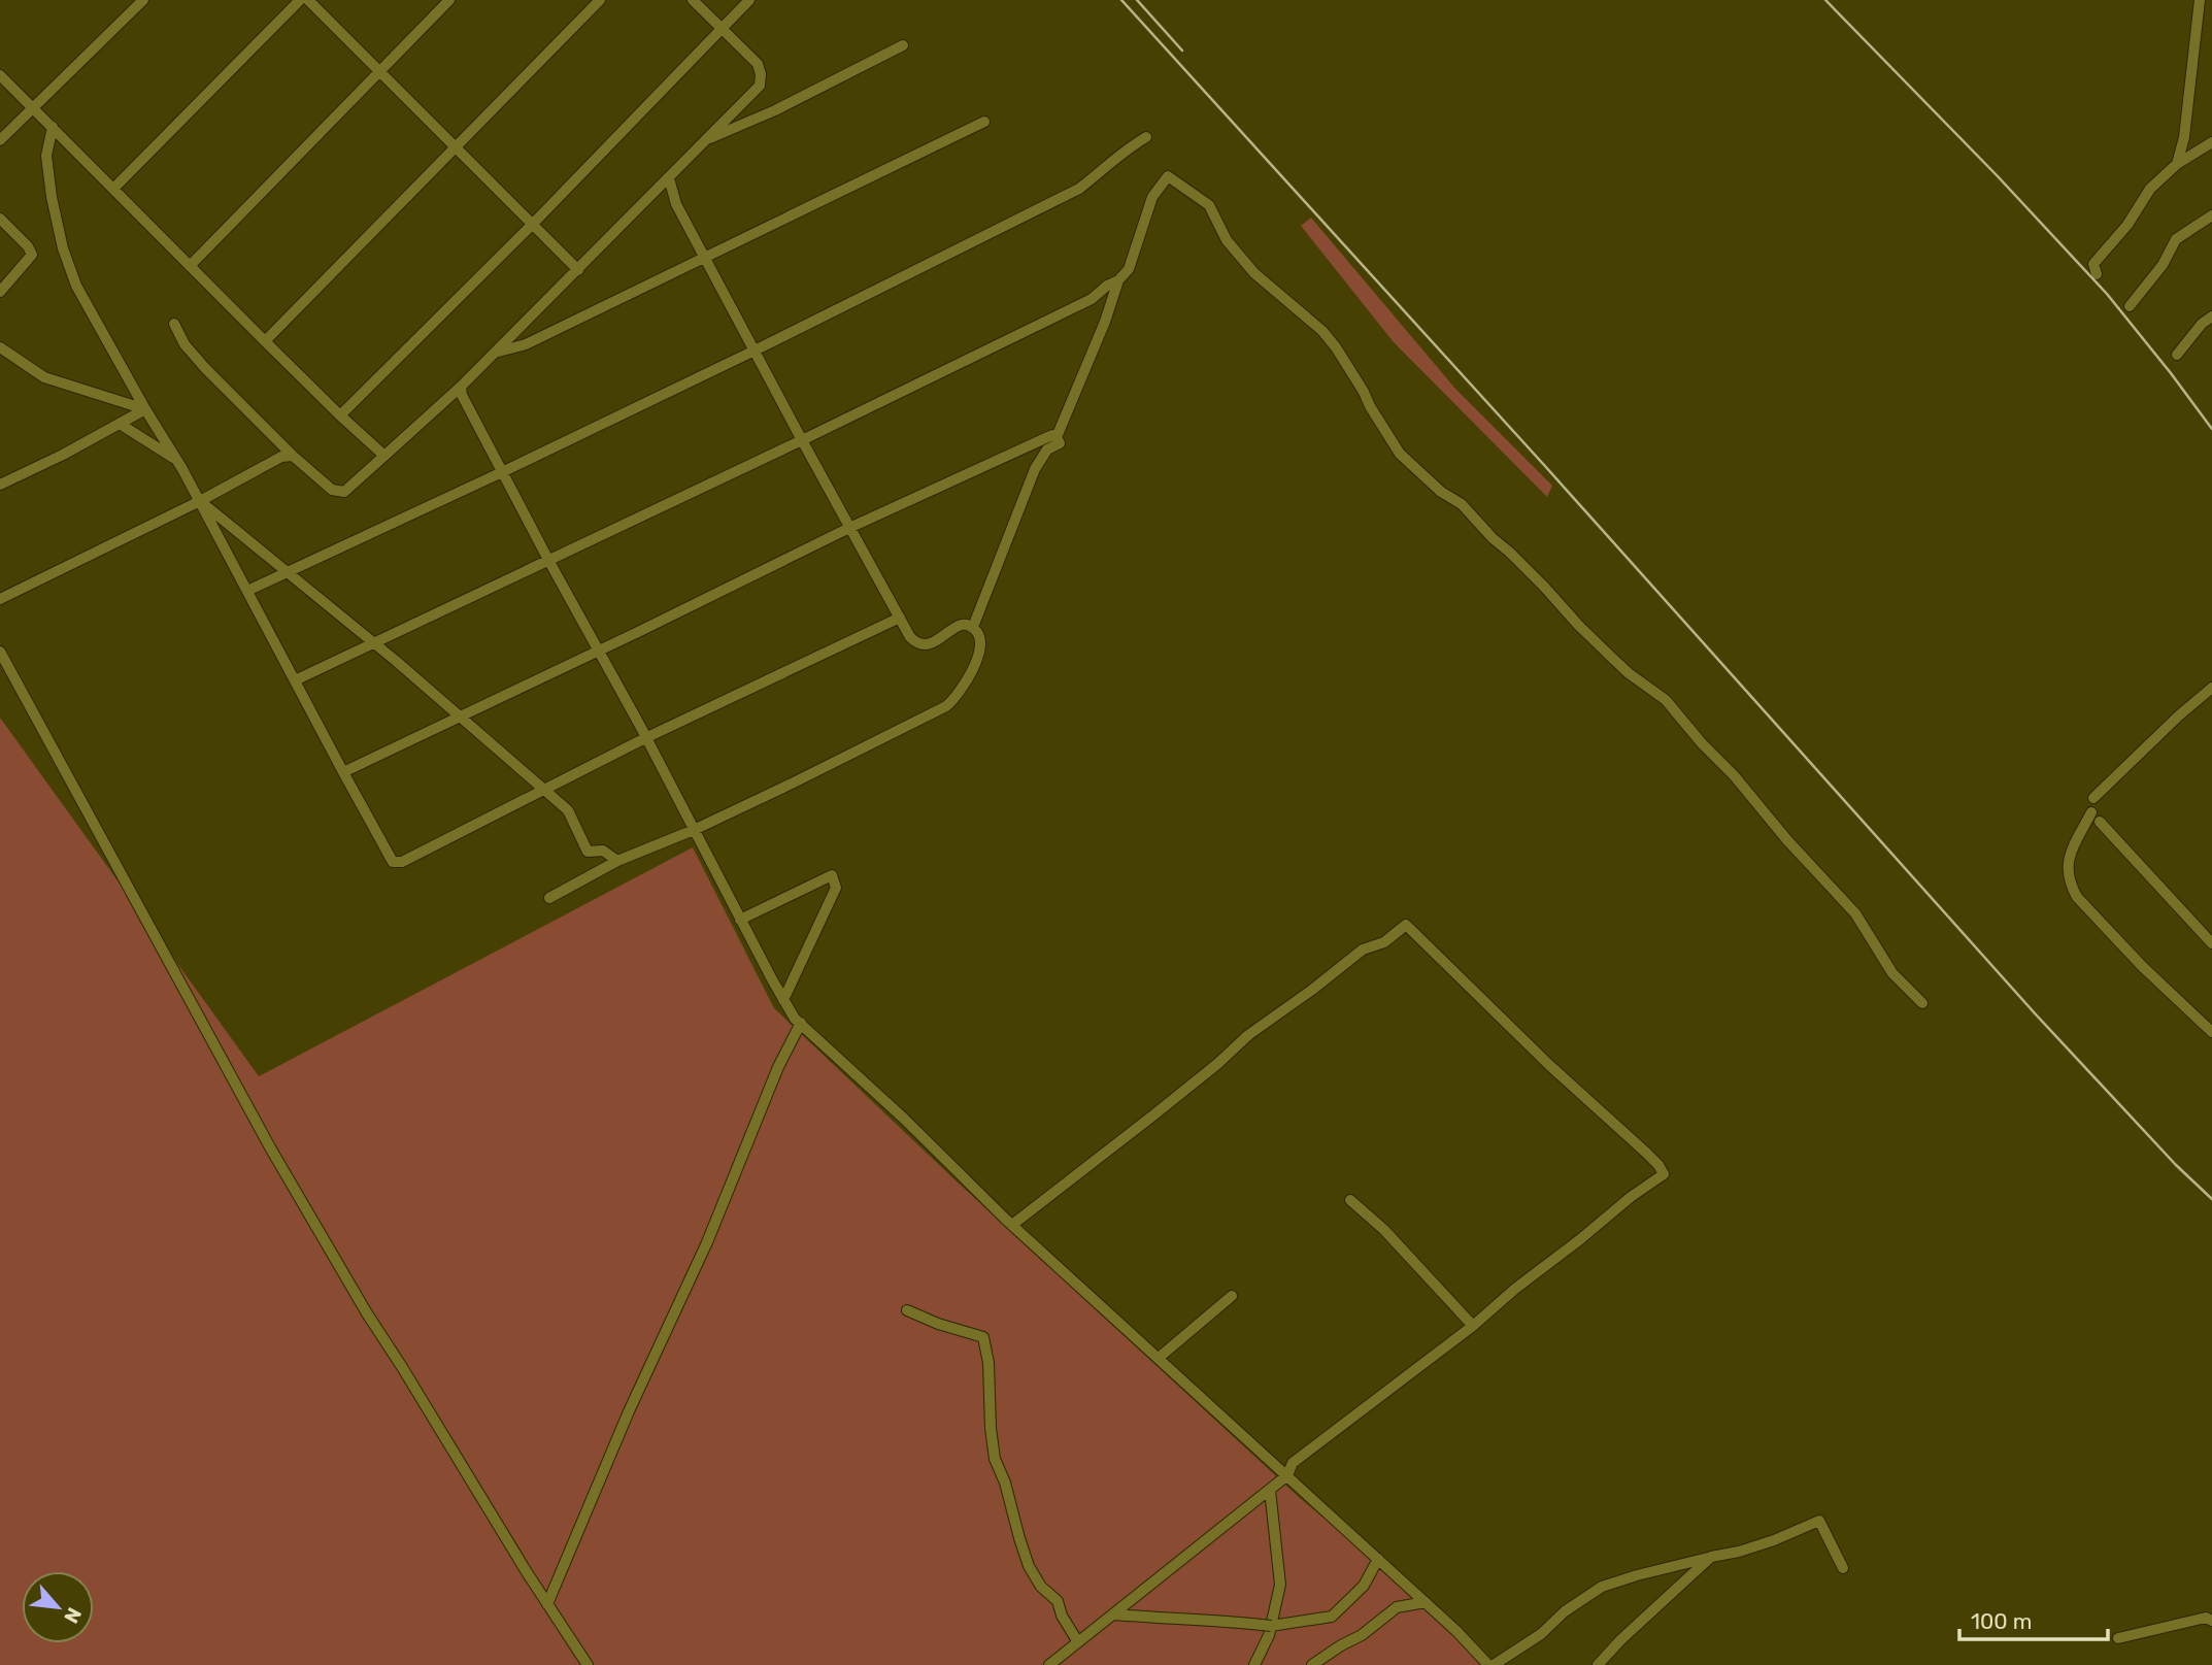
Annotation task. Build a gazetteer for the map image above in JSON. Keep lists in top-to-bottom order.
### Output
{
  "scale_bar": "100 m",
  "north": "bottom right"
}
